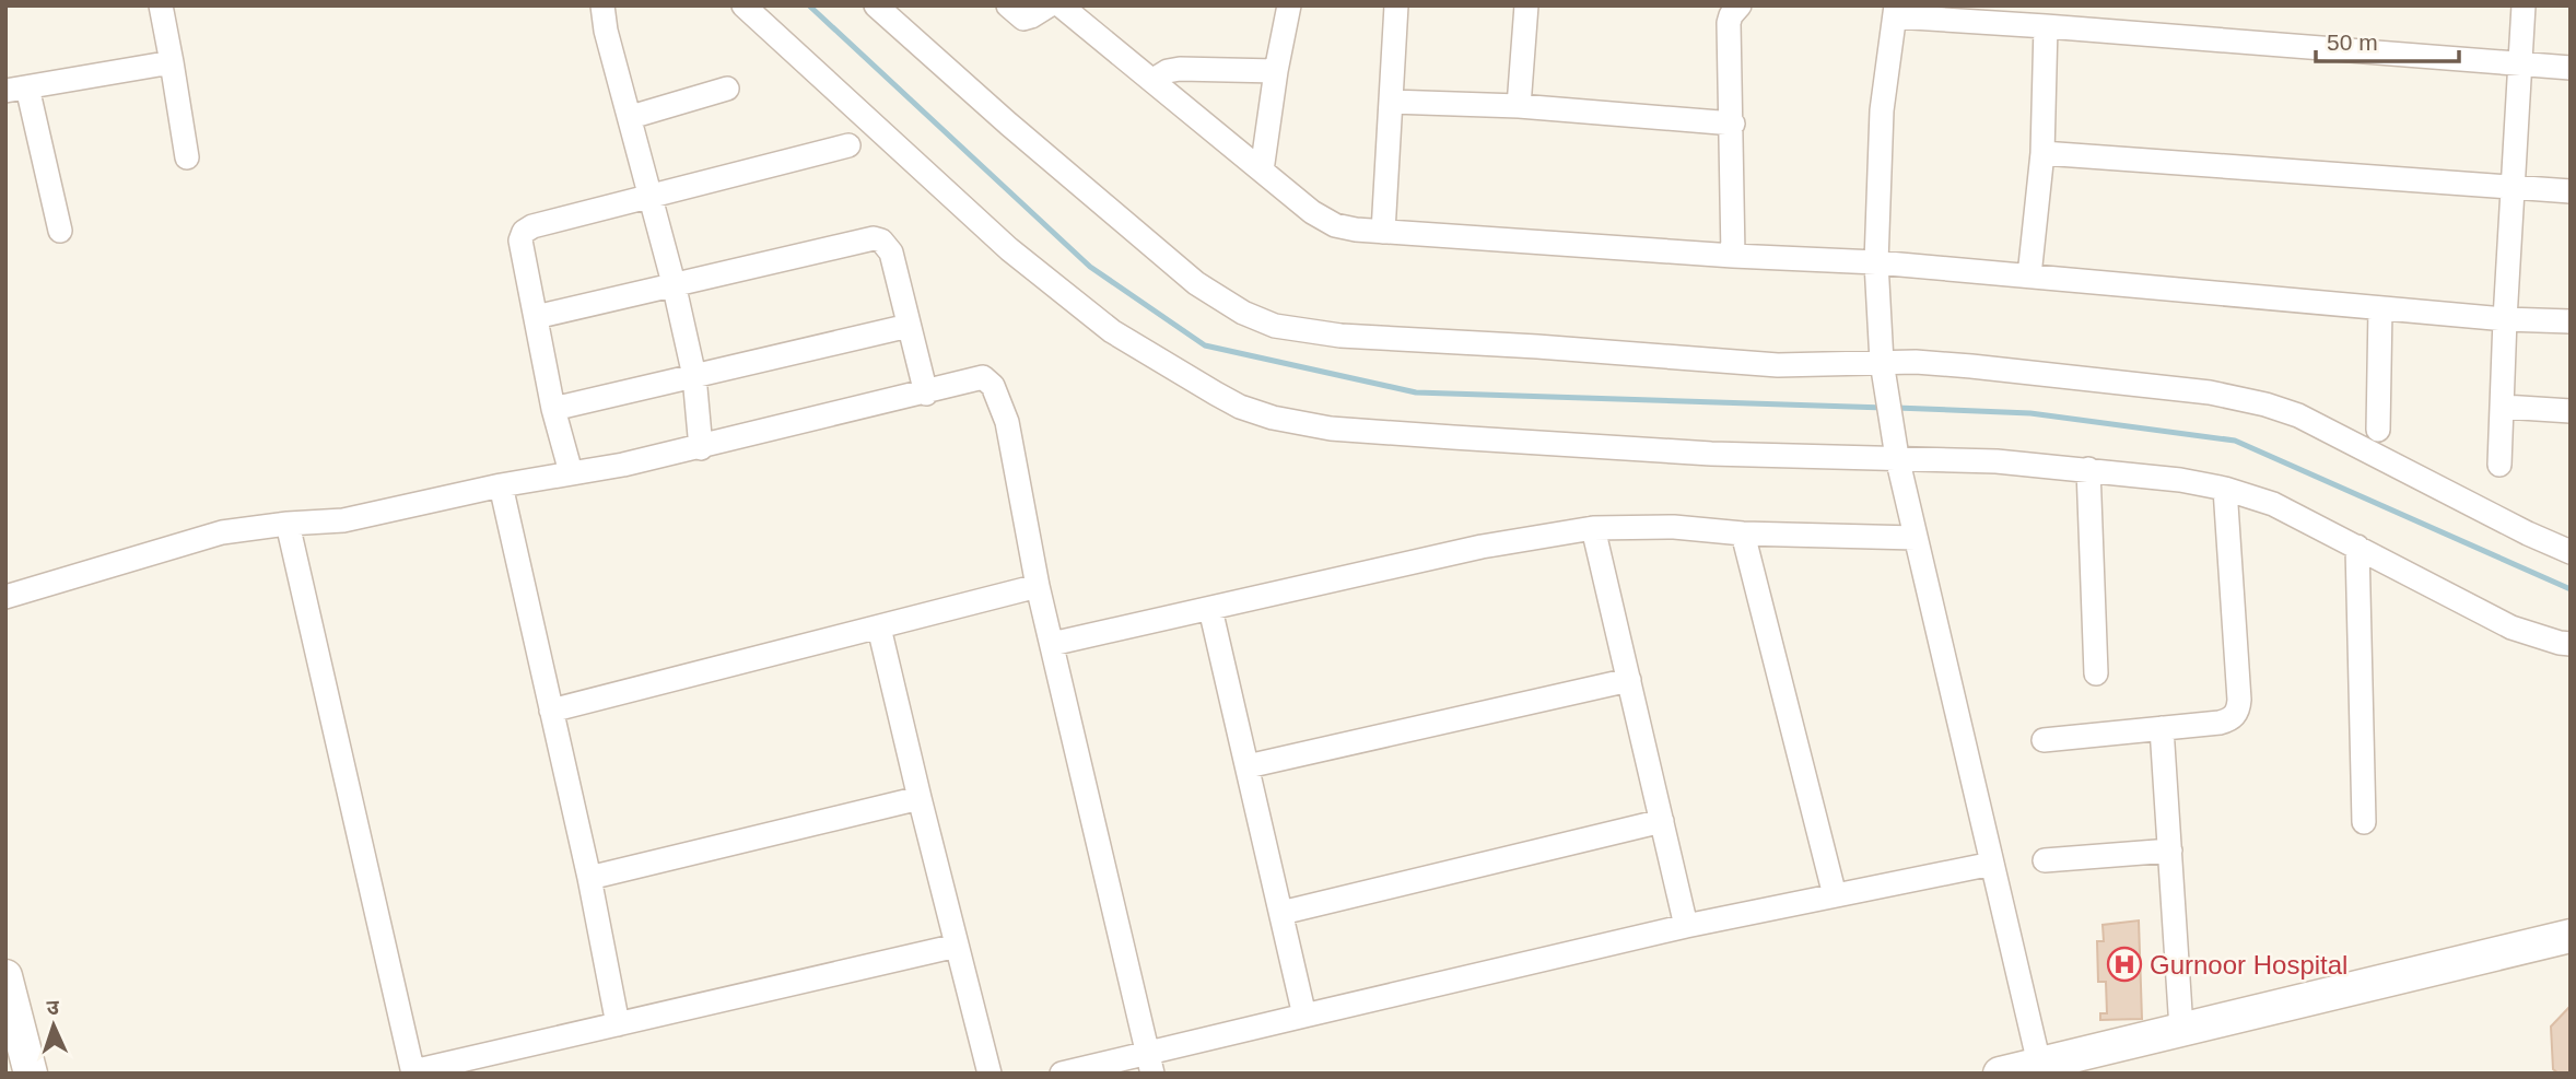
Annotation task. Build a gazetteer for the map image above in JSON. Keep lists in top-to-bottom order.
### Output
{
  "places": {
    "hospital": ["Gurnoor Hospital"]
  },
  "scale_bar": "50 m",
  "north": "top"
}
